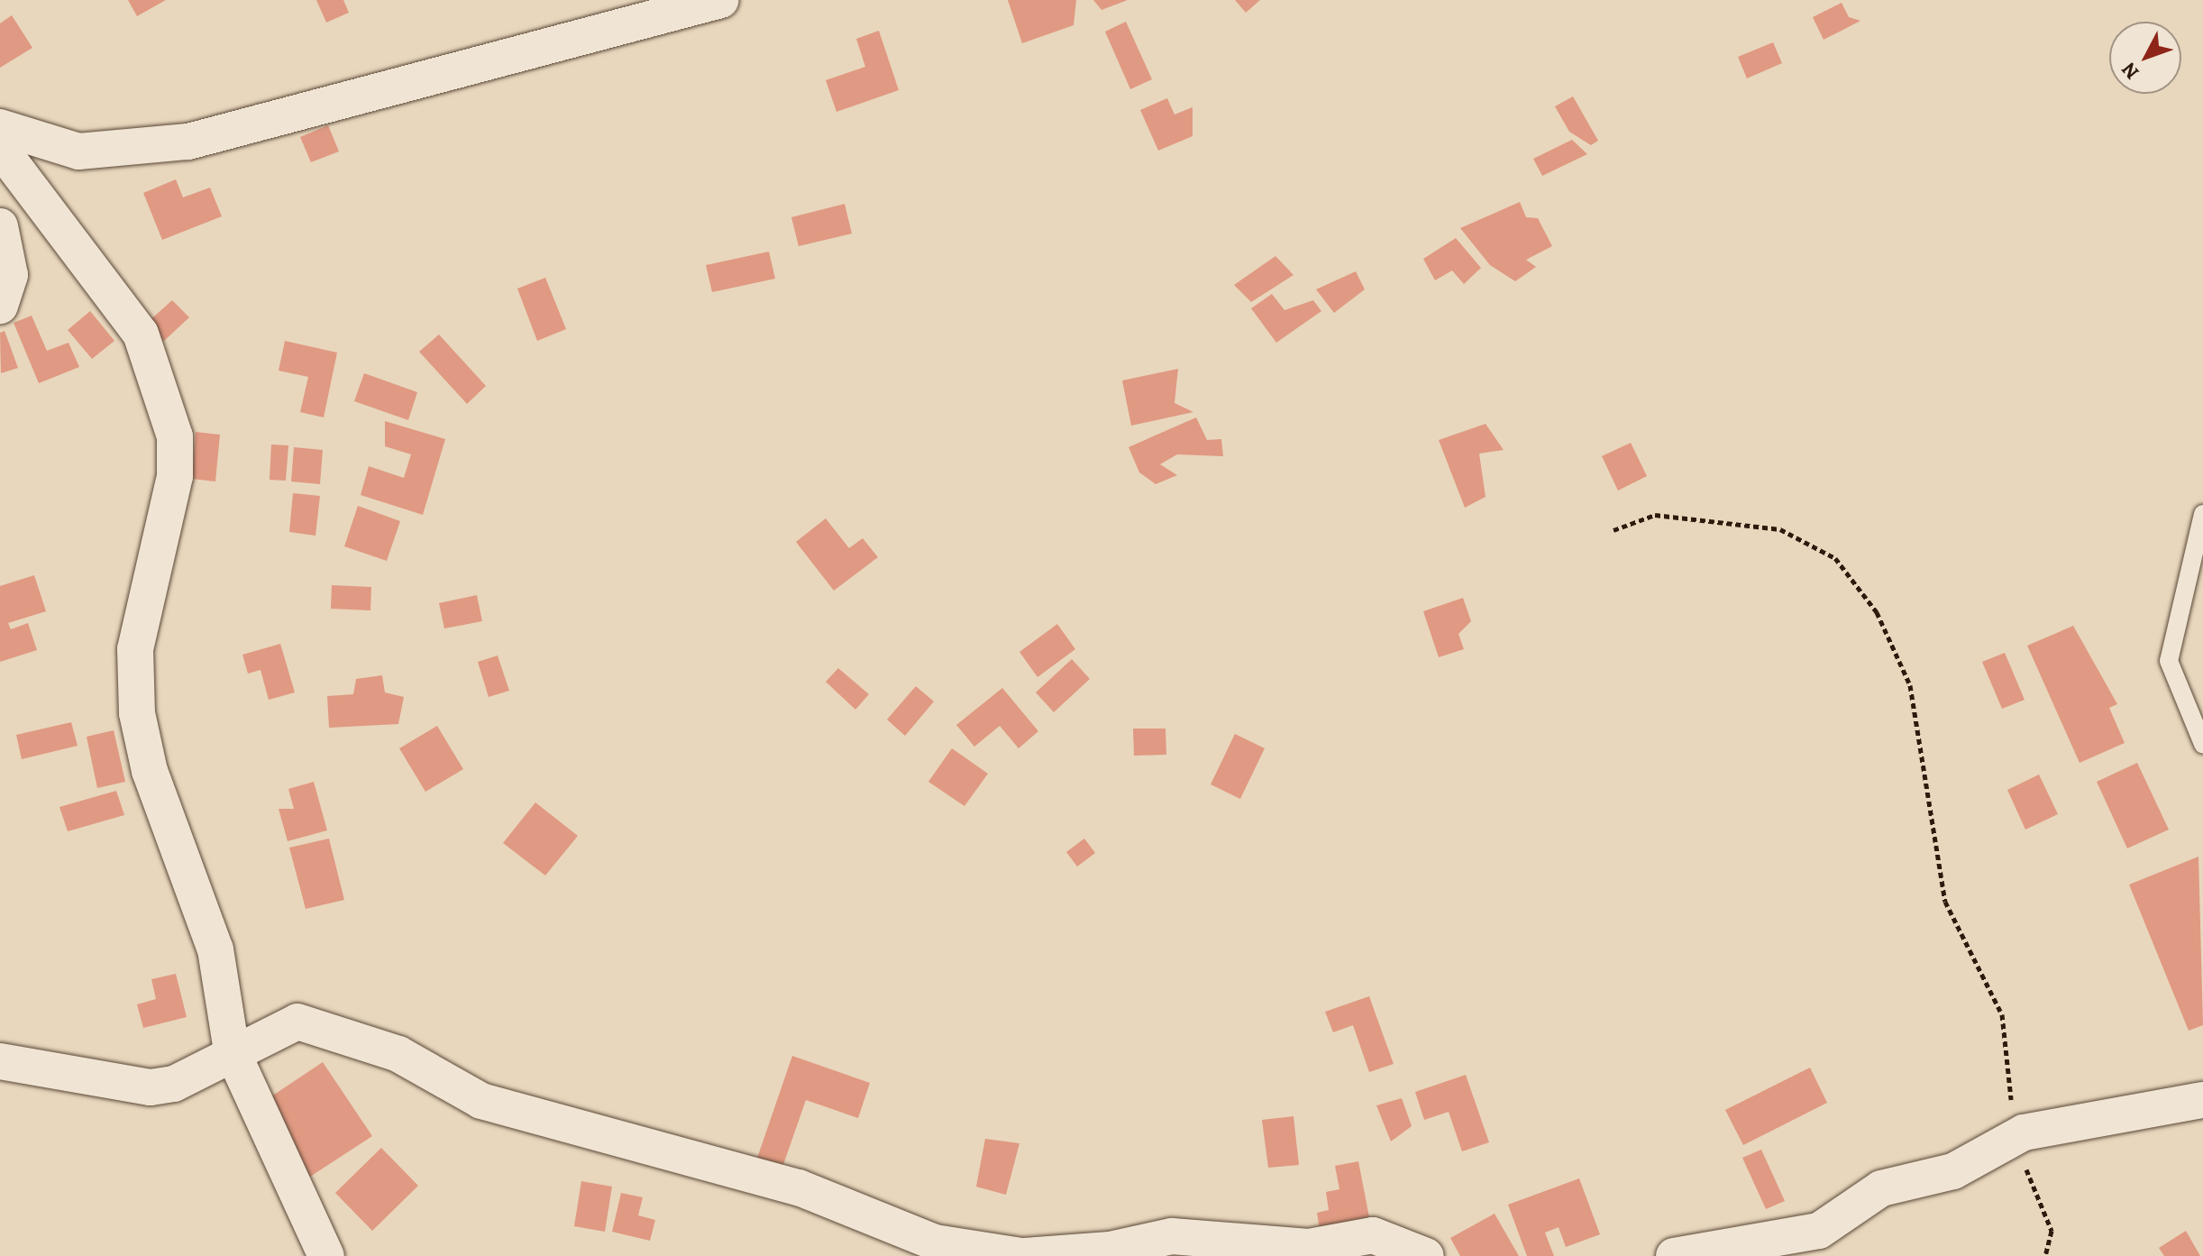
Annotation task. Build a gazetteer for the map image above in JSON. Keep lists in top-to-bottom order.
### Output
{
  "north": "bottom left"
}
